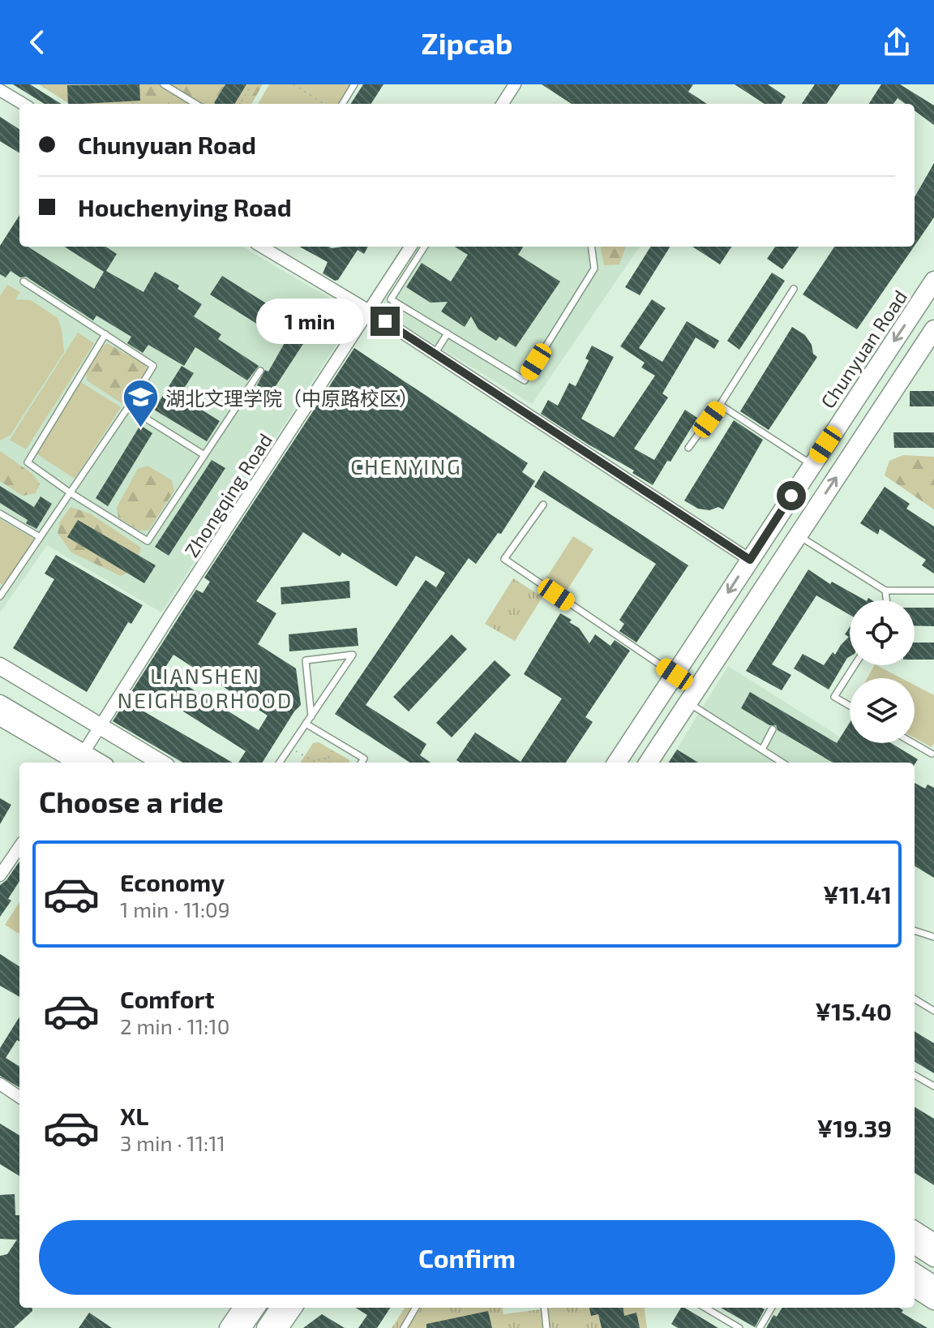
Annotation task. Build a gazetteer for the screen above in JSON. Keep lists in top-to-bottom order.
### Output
{
  "streets": {
    "main road": ["Chunyuan Road"],
    "street": ["Zhongqing Road"]
  },
  "districts": ["CHENYING", "LIANSHEN NEIGHBORHOOD"],
  "places": {
    "school or university": ["湖北文理学院（中原路校区）"]
  },
  "page": {
    "header": "Zipcab",
    "banner": ["Chunyuan Road", "Houchenying Road"],
    "bubble": "1 min",
    "heading": "Choose a ride",
    "list": [
      {
        "name": "Economy",
        "note": "1 min · 11:09",
        "value": "¥11.41"
      },
      {
        "name": "Comfort",
        "note": "2 min · 11:10",
        "value": "¥15.40"
      },
      {
        "name": "XL",
        "note": "3 min · 11:11",
        "value": "¥19.39"
      }
    ],
    "buttons": "Confirm"
  }
}
